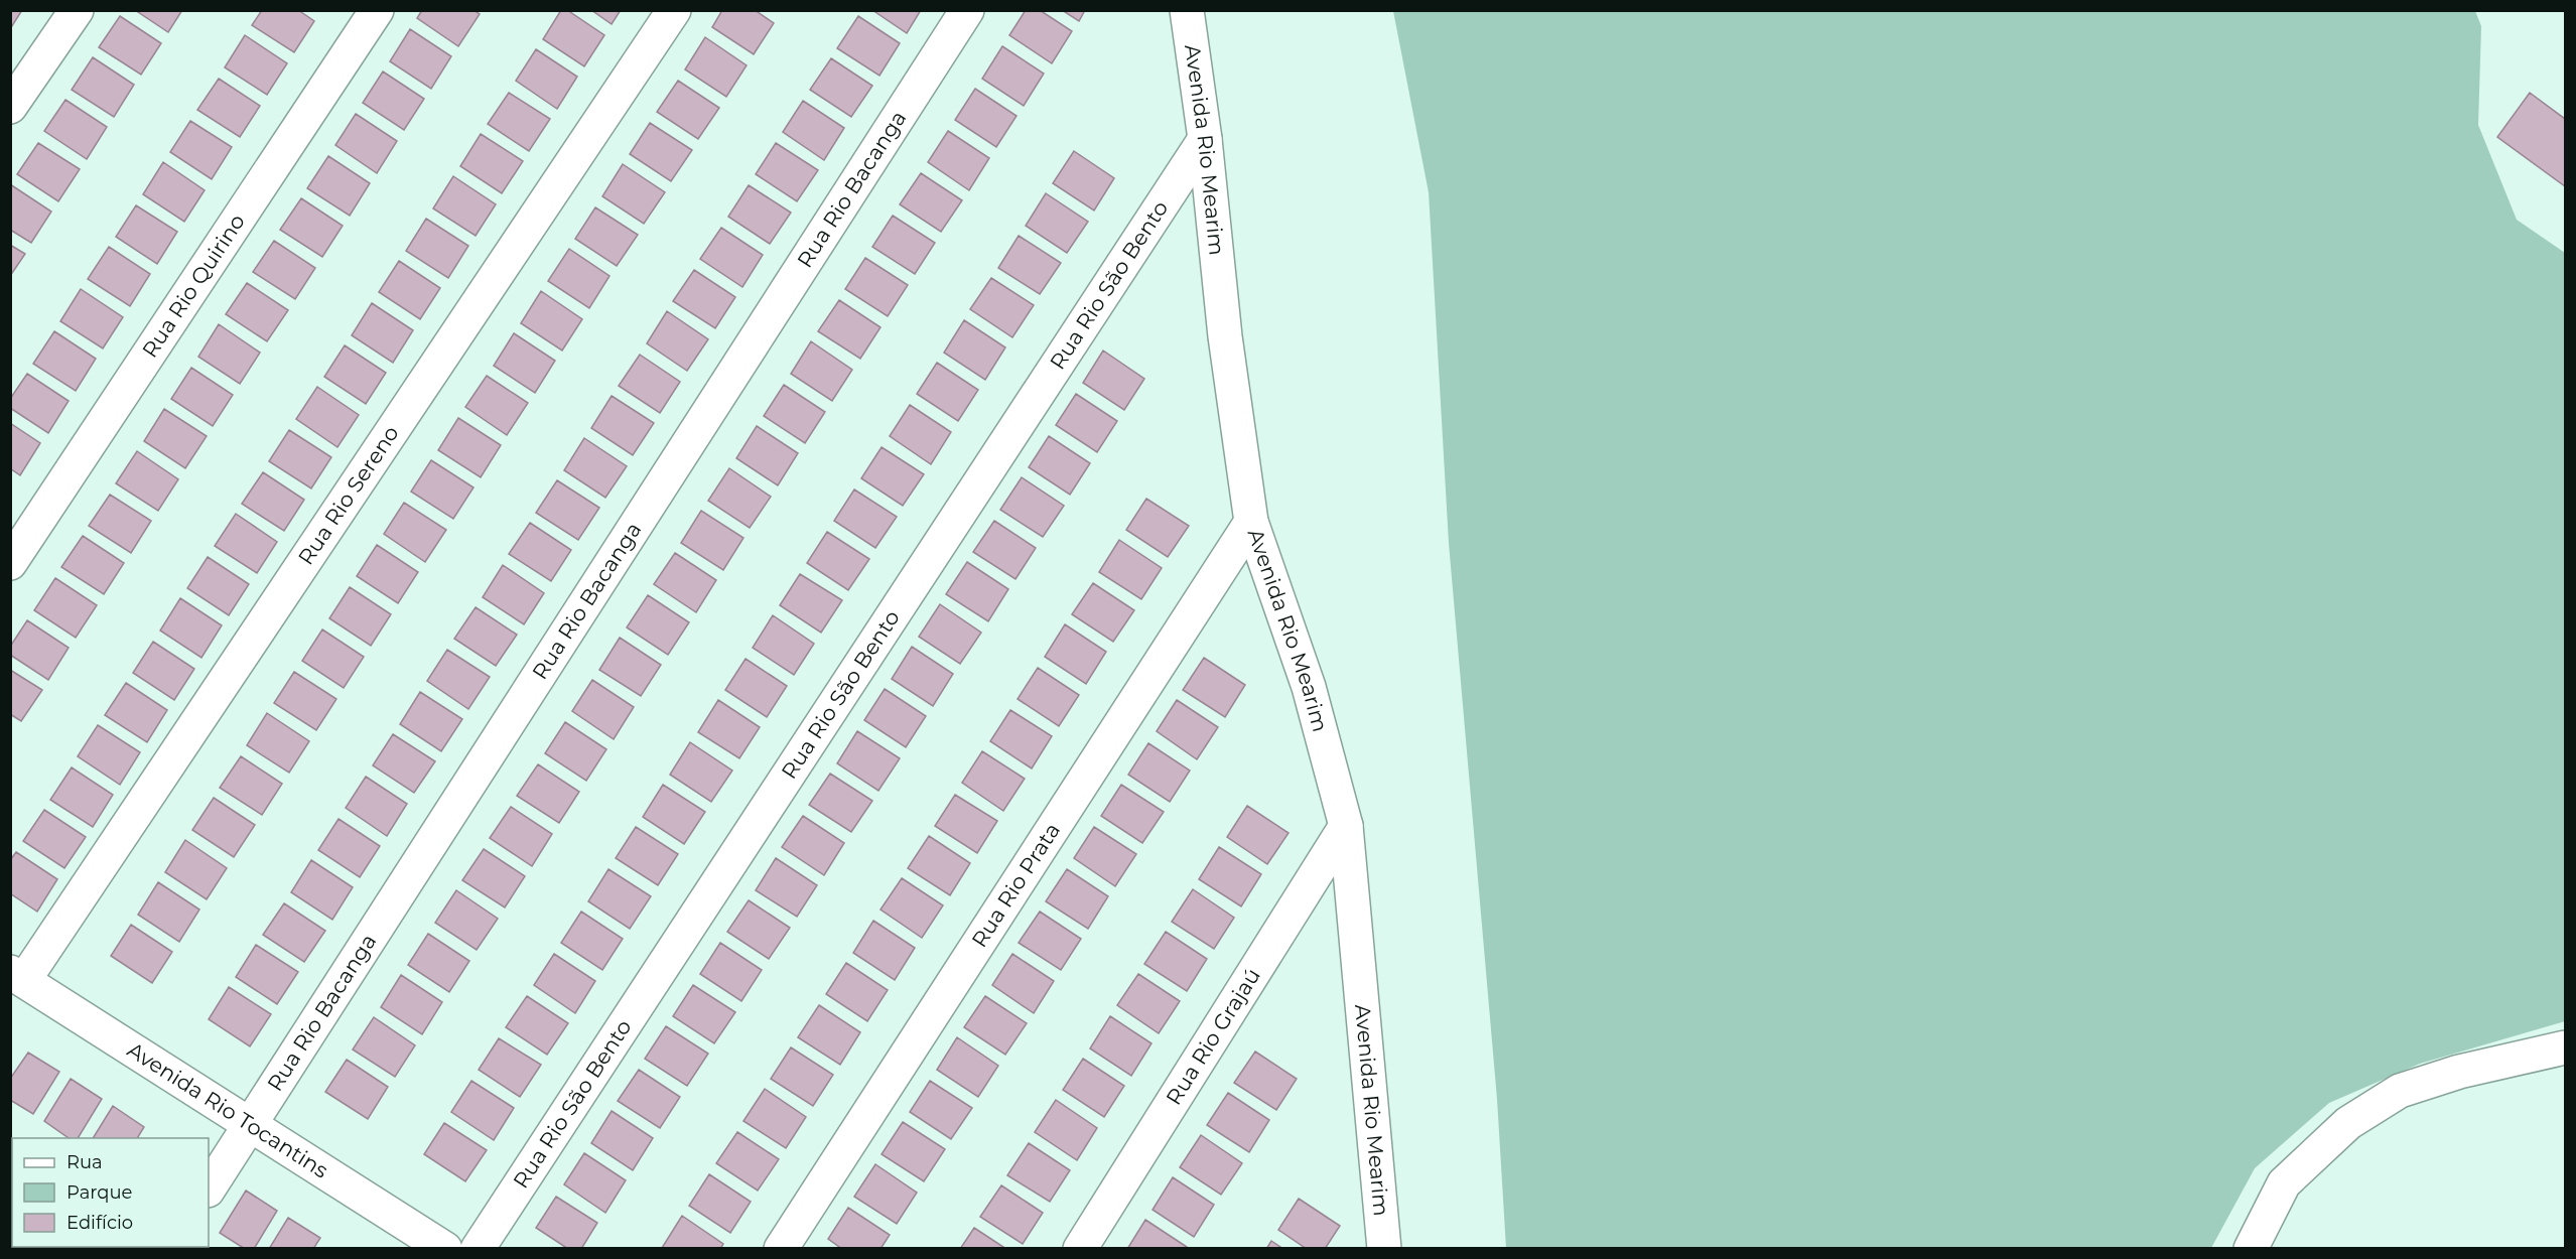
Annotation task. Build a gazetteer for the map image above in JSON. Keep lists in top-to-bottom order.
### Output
{
  "streets": {
    "street": [
      "Avenida Rio Mearim",
      "Rua Rio Bacanga",
      "Rua Rio São Bento",
      "Rua Rio Quirino",
      "Rua Rio Sereno",
      "Rua Rio Prata",
      "Rua Rio Grajaú",
      "Avenida Rio Tocantins"
    ]
  },
  "crossings": [
    ["Avenida Rio Mearim", "Rua Rio São Bento"],
    ["Avenida Rio Mearim", "Rua Rio Prata"],
    ["Avenida Rio Mearim", "Rua Rio Grajaú"],
    ["Rua Rio Bacanga", "Avenida Rio Tocantins"],
    ["Rua Rio Sereno", "Avenida Rio Tocantins"]
  ],
  "legend": ["Rua", "Parque", "Edifício"]
}
